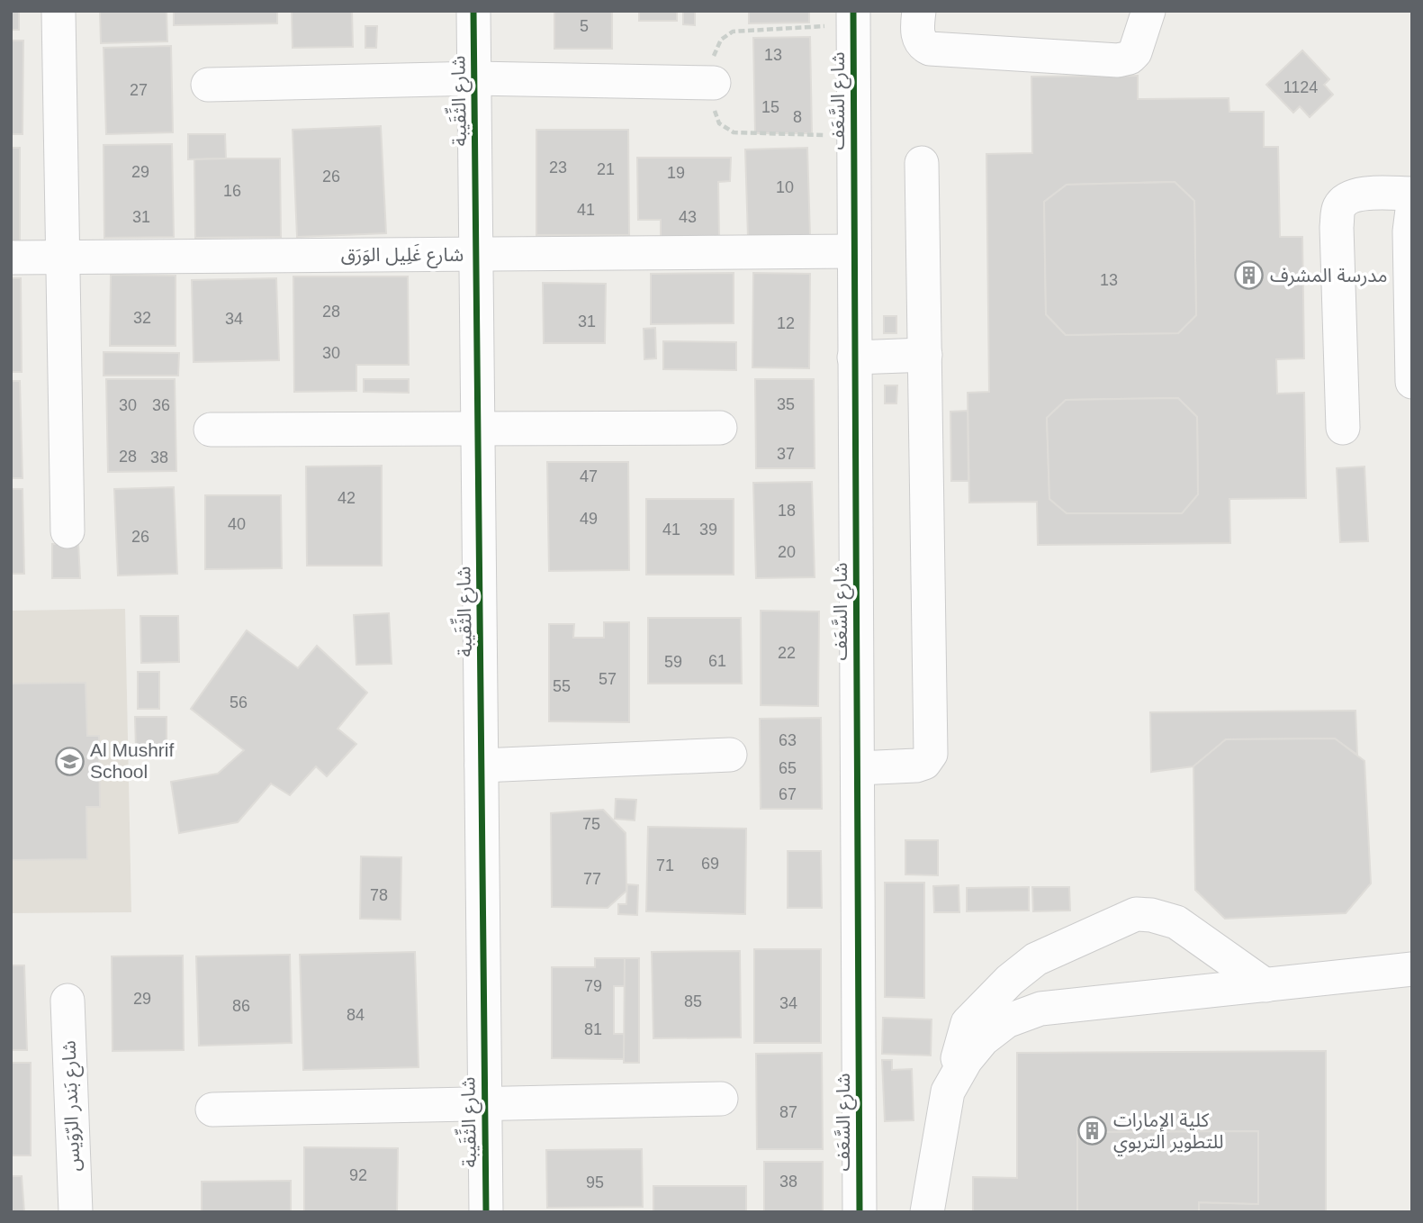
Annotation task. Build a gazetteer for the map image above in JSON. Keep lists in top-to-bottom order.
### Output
{
  "streets": {
    "street": [
      "شارع الثِّقَيبة",
      "شارع السَّعَف",
      "شارع غَلِيل الوَرَق",
      "شارع بَندر الرّوَيس"
    ]
  },
  "crossings": [
    ["شارع الثِّقَيبة", "شارع غَلِيل الوَرَق"],
    ["شارع السَّعَف", "شارع غَلِيل الوَرَق"]
  ],
  "places": {
    "building": ["مدرسة المشرف", "كلية الإمارات للتطوير التربوي"],
    "school or university": ["Al Mushrif School"]
  },
  "house_numbers": [
    "5",
    "13",
    "1124",
    "27",
    "15",
    "8",
    "23",
    "21",
    "29",
    "19",
    "26",
    "10",
    "16",
    "41",
    "31",
    "43",
    "13",
    "28",
    "32",
    "34",
    "31",
    "12",
    "30",
    "35",
    "30",
    "36",
    "37",
    "28",
    "38",
    "47",
    "42",
    "18",
    "49",
    "40",
    "41",
    "39",
    "26",
    "20",
    "22",
    "61",
    "59",
    "57",
    "55",
    "56",
    "63",
    "65",
    "67",
    "75",
    "69",
    "71",
    "77",
    "78",
    "79",
    "29",
    "85",
    "34",
    "86",
    "84",
    "81",
    "87",
    "92",
    "38",
    "95"
  ]
}
